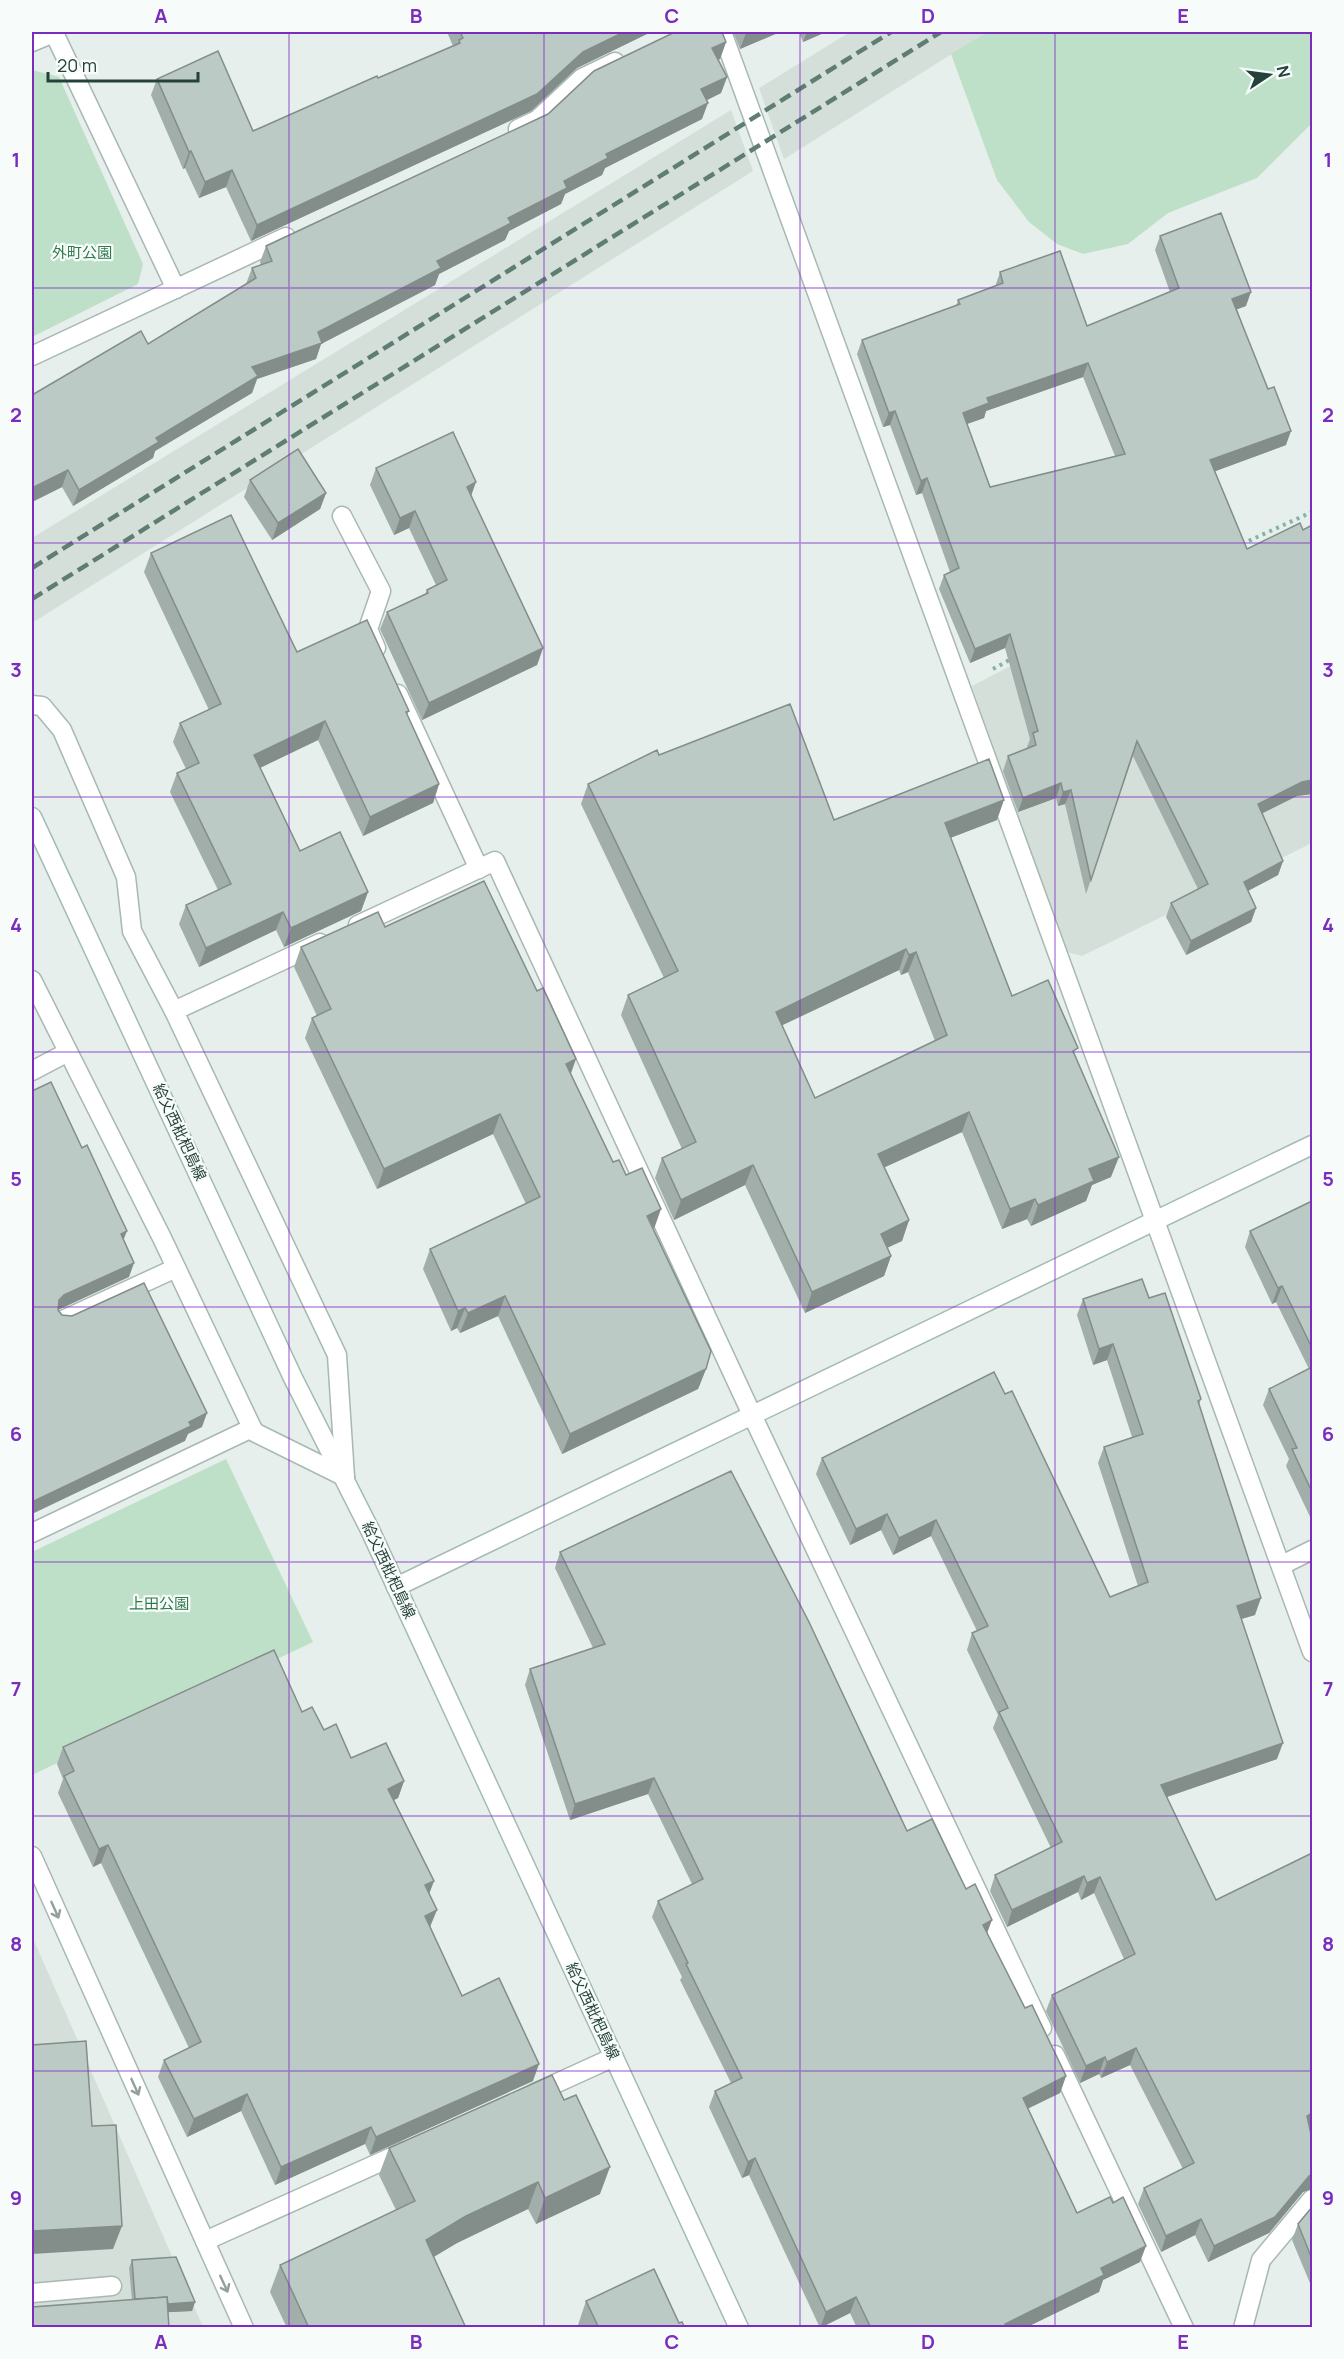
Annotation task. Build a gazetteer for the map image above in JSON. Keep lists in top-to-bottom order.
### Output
{
  "streets": {
    "street": ["給父西枇杷島線"]
  },
  "parks": ["外町公園", "上田公園"],
  "scale_bar": "20 m",
  "north": "right",
  "grid": {
    "columns": [
      "A",
      "B",
      "C",
      "D",
      "E"
    ],
    "rows": [
      "1",
      "2",
      "3",
      "4",
      "5",
      "6",
      "7",
      "8",
      "9"
    ]
  }
}
